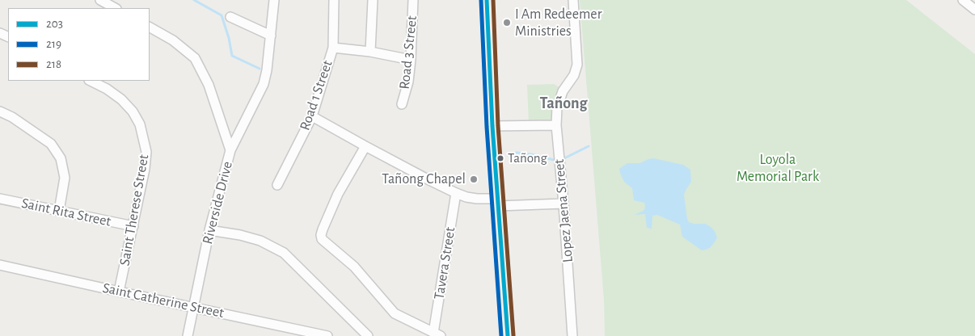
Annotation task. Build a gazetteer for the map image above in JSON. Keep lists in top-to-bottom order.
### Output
{
  "streets": {
    "street": [
      "Road 3 Street",
      "Road 1 Street",
      "Riverside Drive",
      "Saint Therese Street",
      "Lopez Jaena Street",
      "Saint Rita Street",
      "Tavera Street",
      "Saint Catherine Street"
    ]
  },
  "crossings": [
    ["Riverside Drive", "Saint Catherine Street"],
    ["Saint Therese Street", "Saint Rita Street"],
    ["Saint Therese Street", "Saint Catherine Street"]
  ],
  "districts": ["Tañong"],
  "parks": ["Loyola Memorial Park"],
  "places": ["I Am Redeemer Ministries", "Tañong", "Tañong Chapel"],
  "lines": ["transit line 203", "transit line 219", "transit line 218"],
  "legend": ["203", "219", "218"]
}
